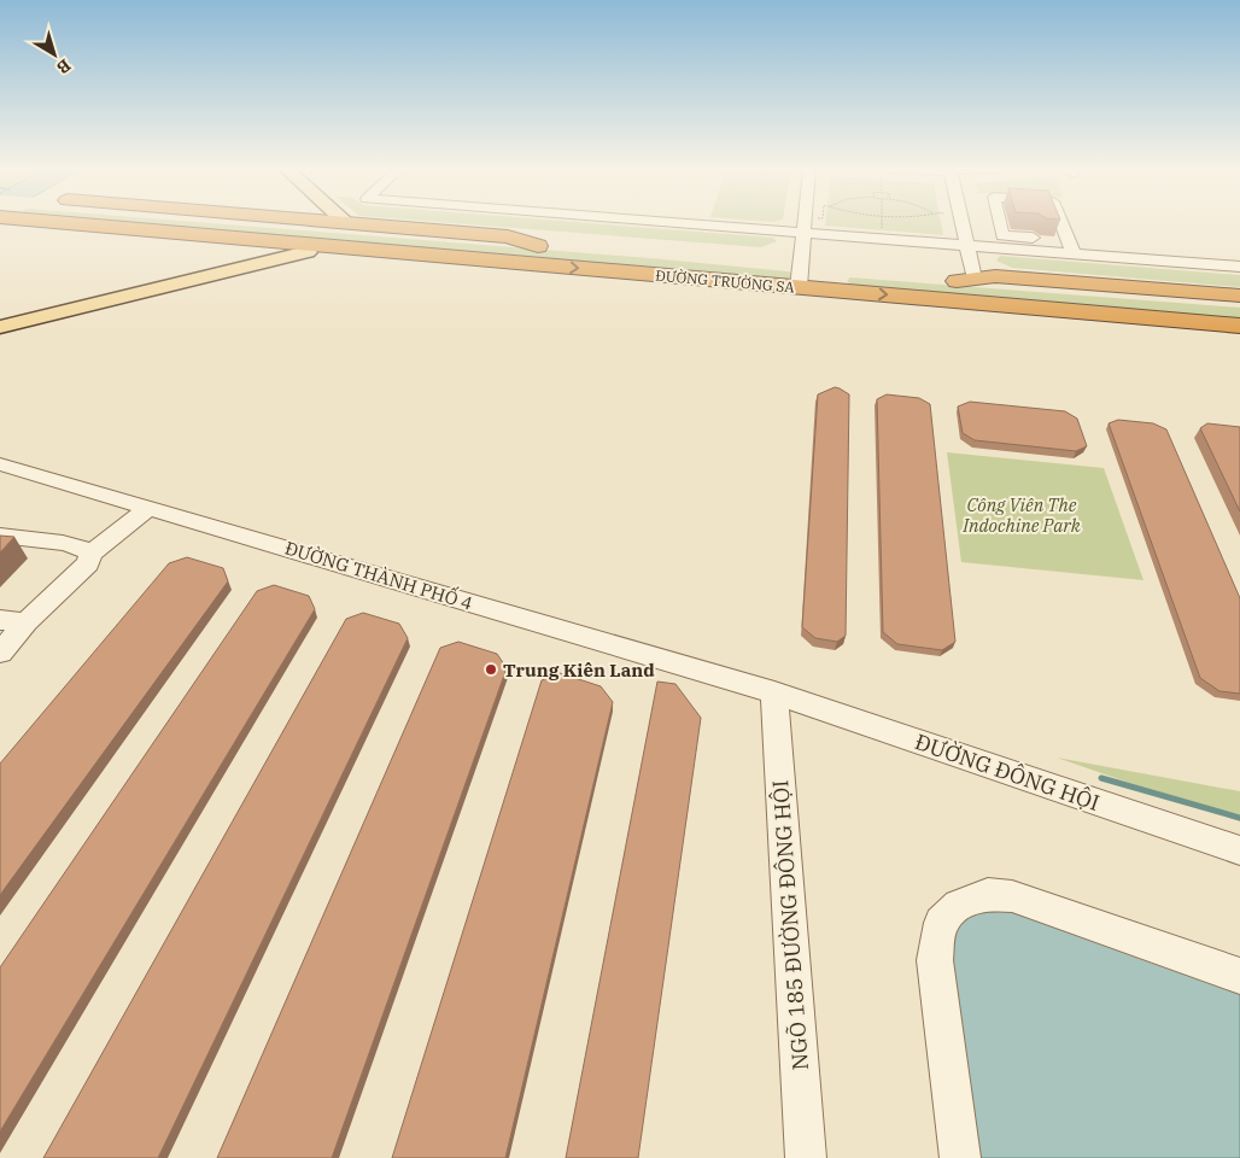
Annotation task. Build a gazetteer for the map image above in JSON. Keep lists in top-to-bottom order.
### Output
{
  "streets": {
    "highway": ["ĐƯỜNG TRƯỜNG SA"],
    "street": ["ĐƯỜNG THÀNH PHỐ 4", "ĐƯỜNG ĐÔNG HỘI", "NGÕ 185 ĐƯỜNG ĐÔNG HỘI"]
  },
  "crossings": [
    ["ĐƯỜNG THÀNH PHỐ 4", "ĐƯỜNG ĐÔNG HỘI"],
    ["ĐƯỜNG THÀNH PHỐ 4", "NGÕ 185 ĐƯỜNG ĐÔNG HỘI"],
    ["ĐƯỜNG ĐÔNG HỘI", "NGÕ 185 ĐƯỜNG ĐÔNG HỘI"]
  ],
  "parks": ["Công Viên The Indochine Park"],
  "places": ["Trung Kiên Land"],
  "north": "bottom right"
}
